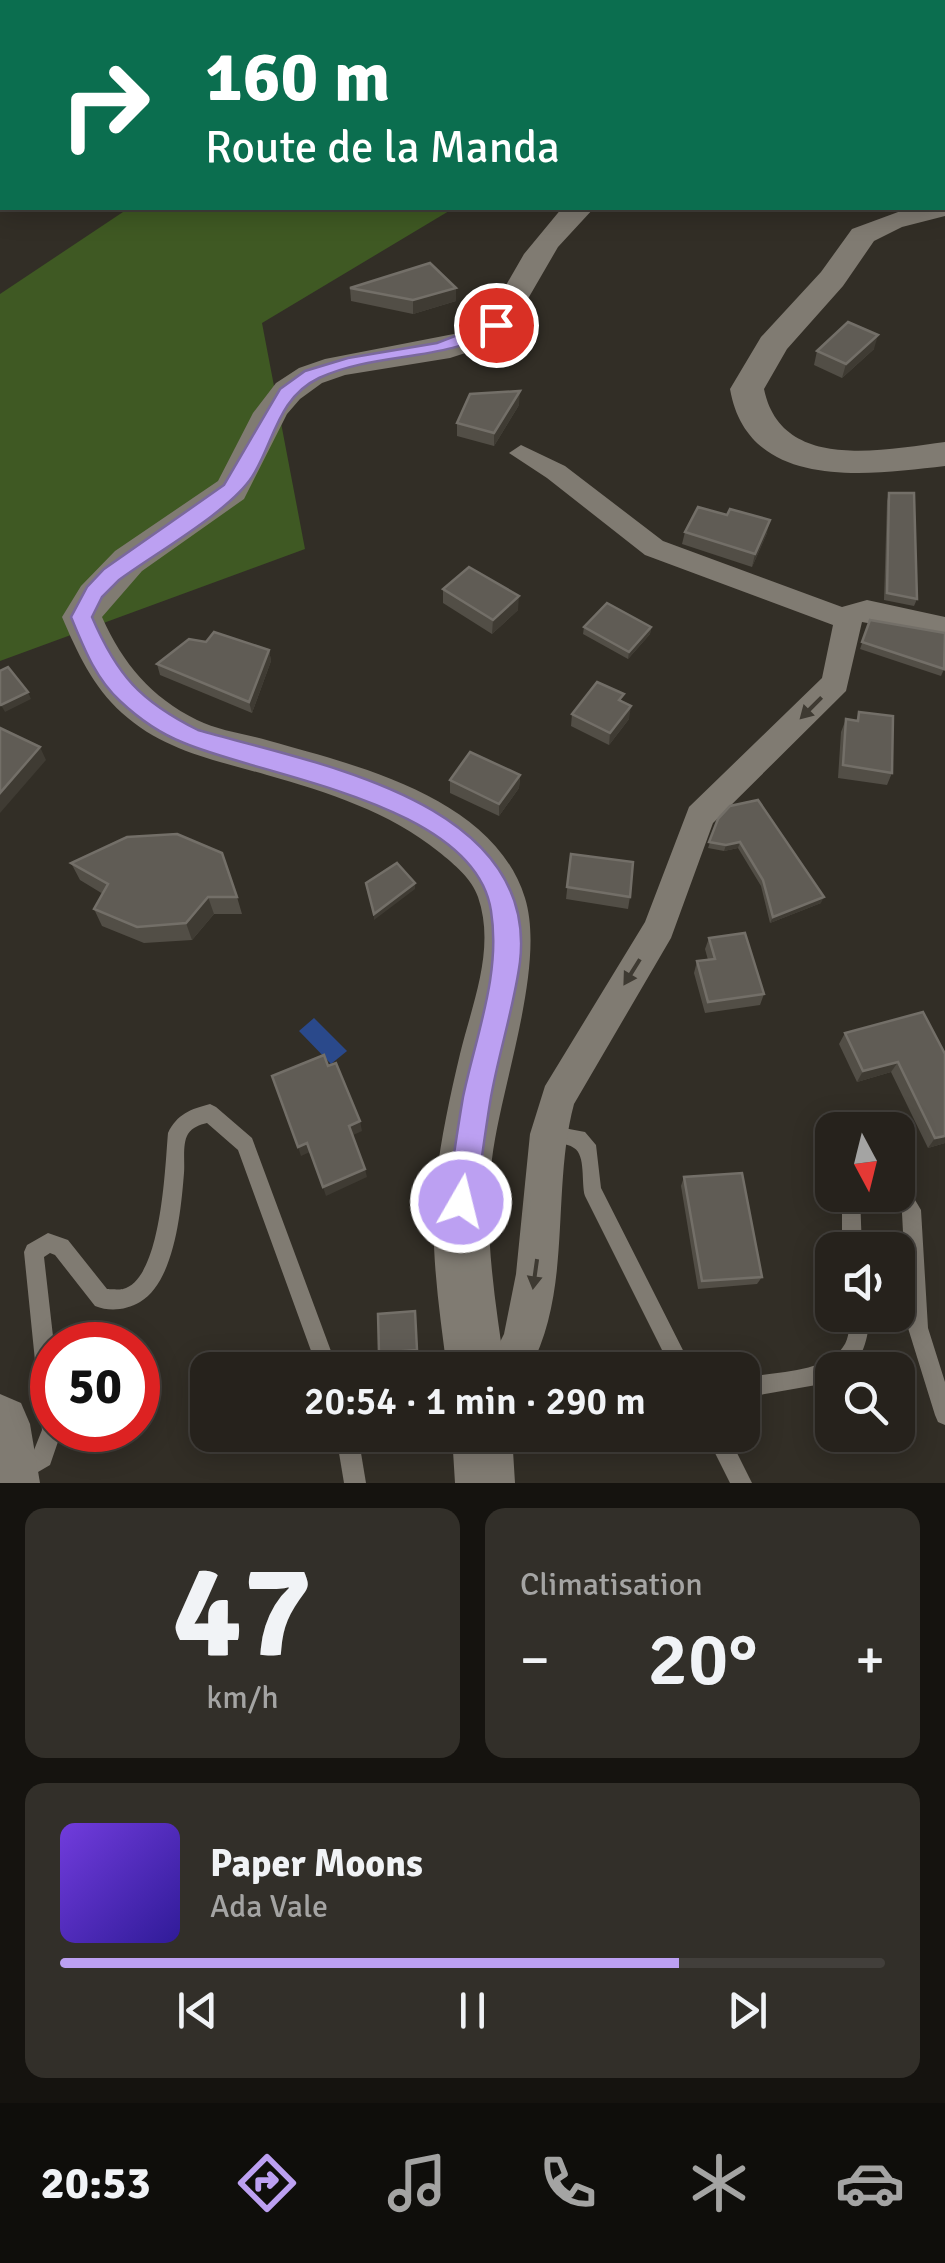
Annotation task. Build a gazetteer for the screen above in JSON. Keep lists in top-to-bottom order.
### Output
{
  "north": "bottom",
  "page": {
    "turn": ["160 m", "Route de la Manda"],
    "limit": "50",
    "trip": "20:54 · 1 min · 290 m",
    "tile": [
      ["47", "km/h"],
      "Climatisation"
    ],
    "heat": ["−", "20°", "+"],
    "song": ["Paper Moons", "Ada Vale"],
    "tabs": "20:53"
  }
}
